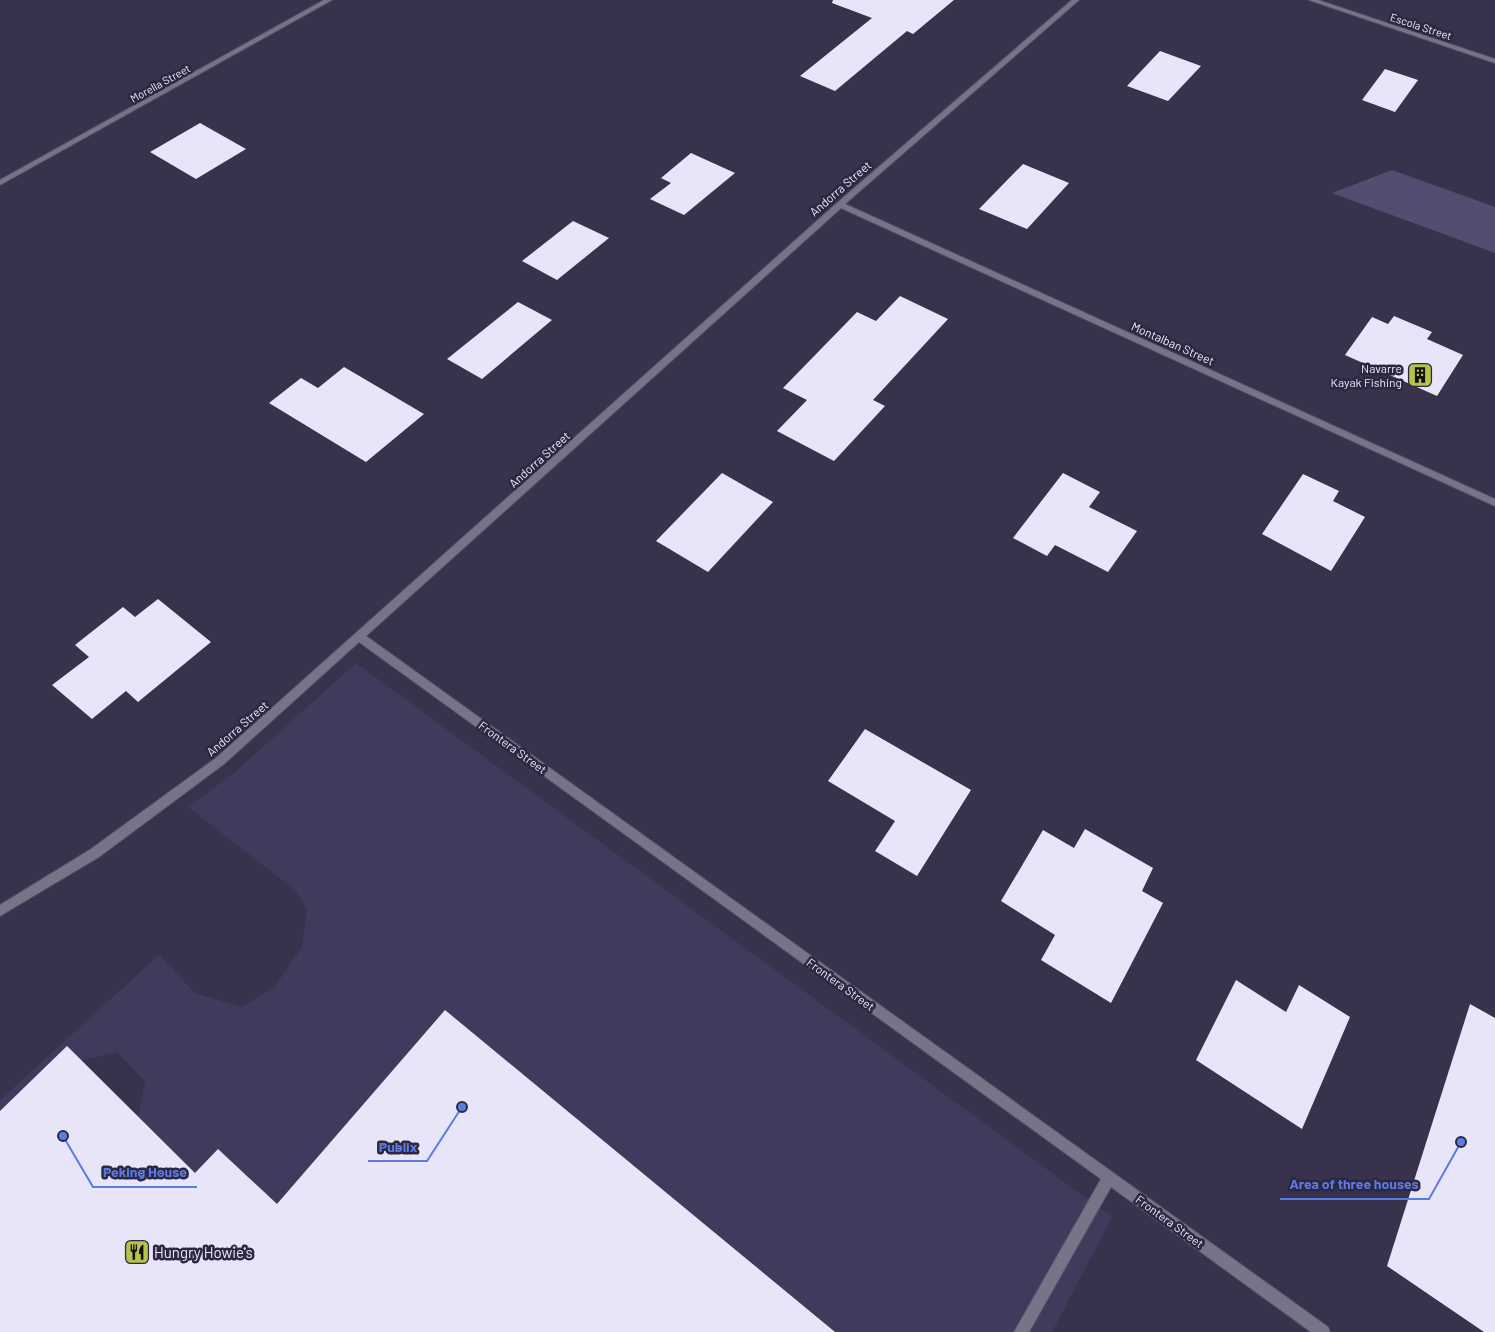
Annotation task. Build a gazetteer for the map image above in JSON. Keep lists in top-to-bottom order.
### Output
{
  "streets": {
    "street": [
      "Escola Street",
      "Morella Street",
      "Andorra Street",
      "Montalban Street",
      "Frontera Street"
    ]
  },
  "crossings": [
    ["Andorra Street", "Montalban Street"],
    ["Andorra Street", "Frontera Street"]
  ],
  "places": {
    "building": ["Navarre Kayak Fishing"],
    "other": ["Publix", "Peking House", "Area of three houses"],
    "restaurant": ["Hungry Howie's"]
  }
}
